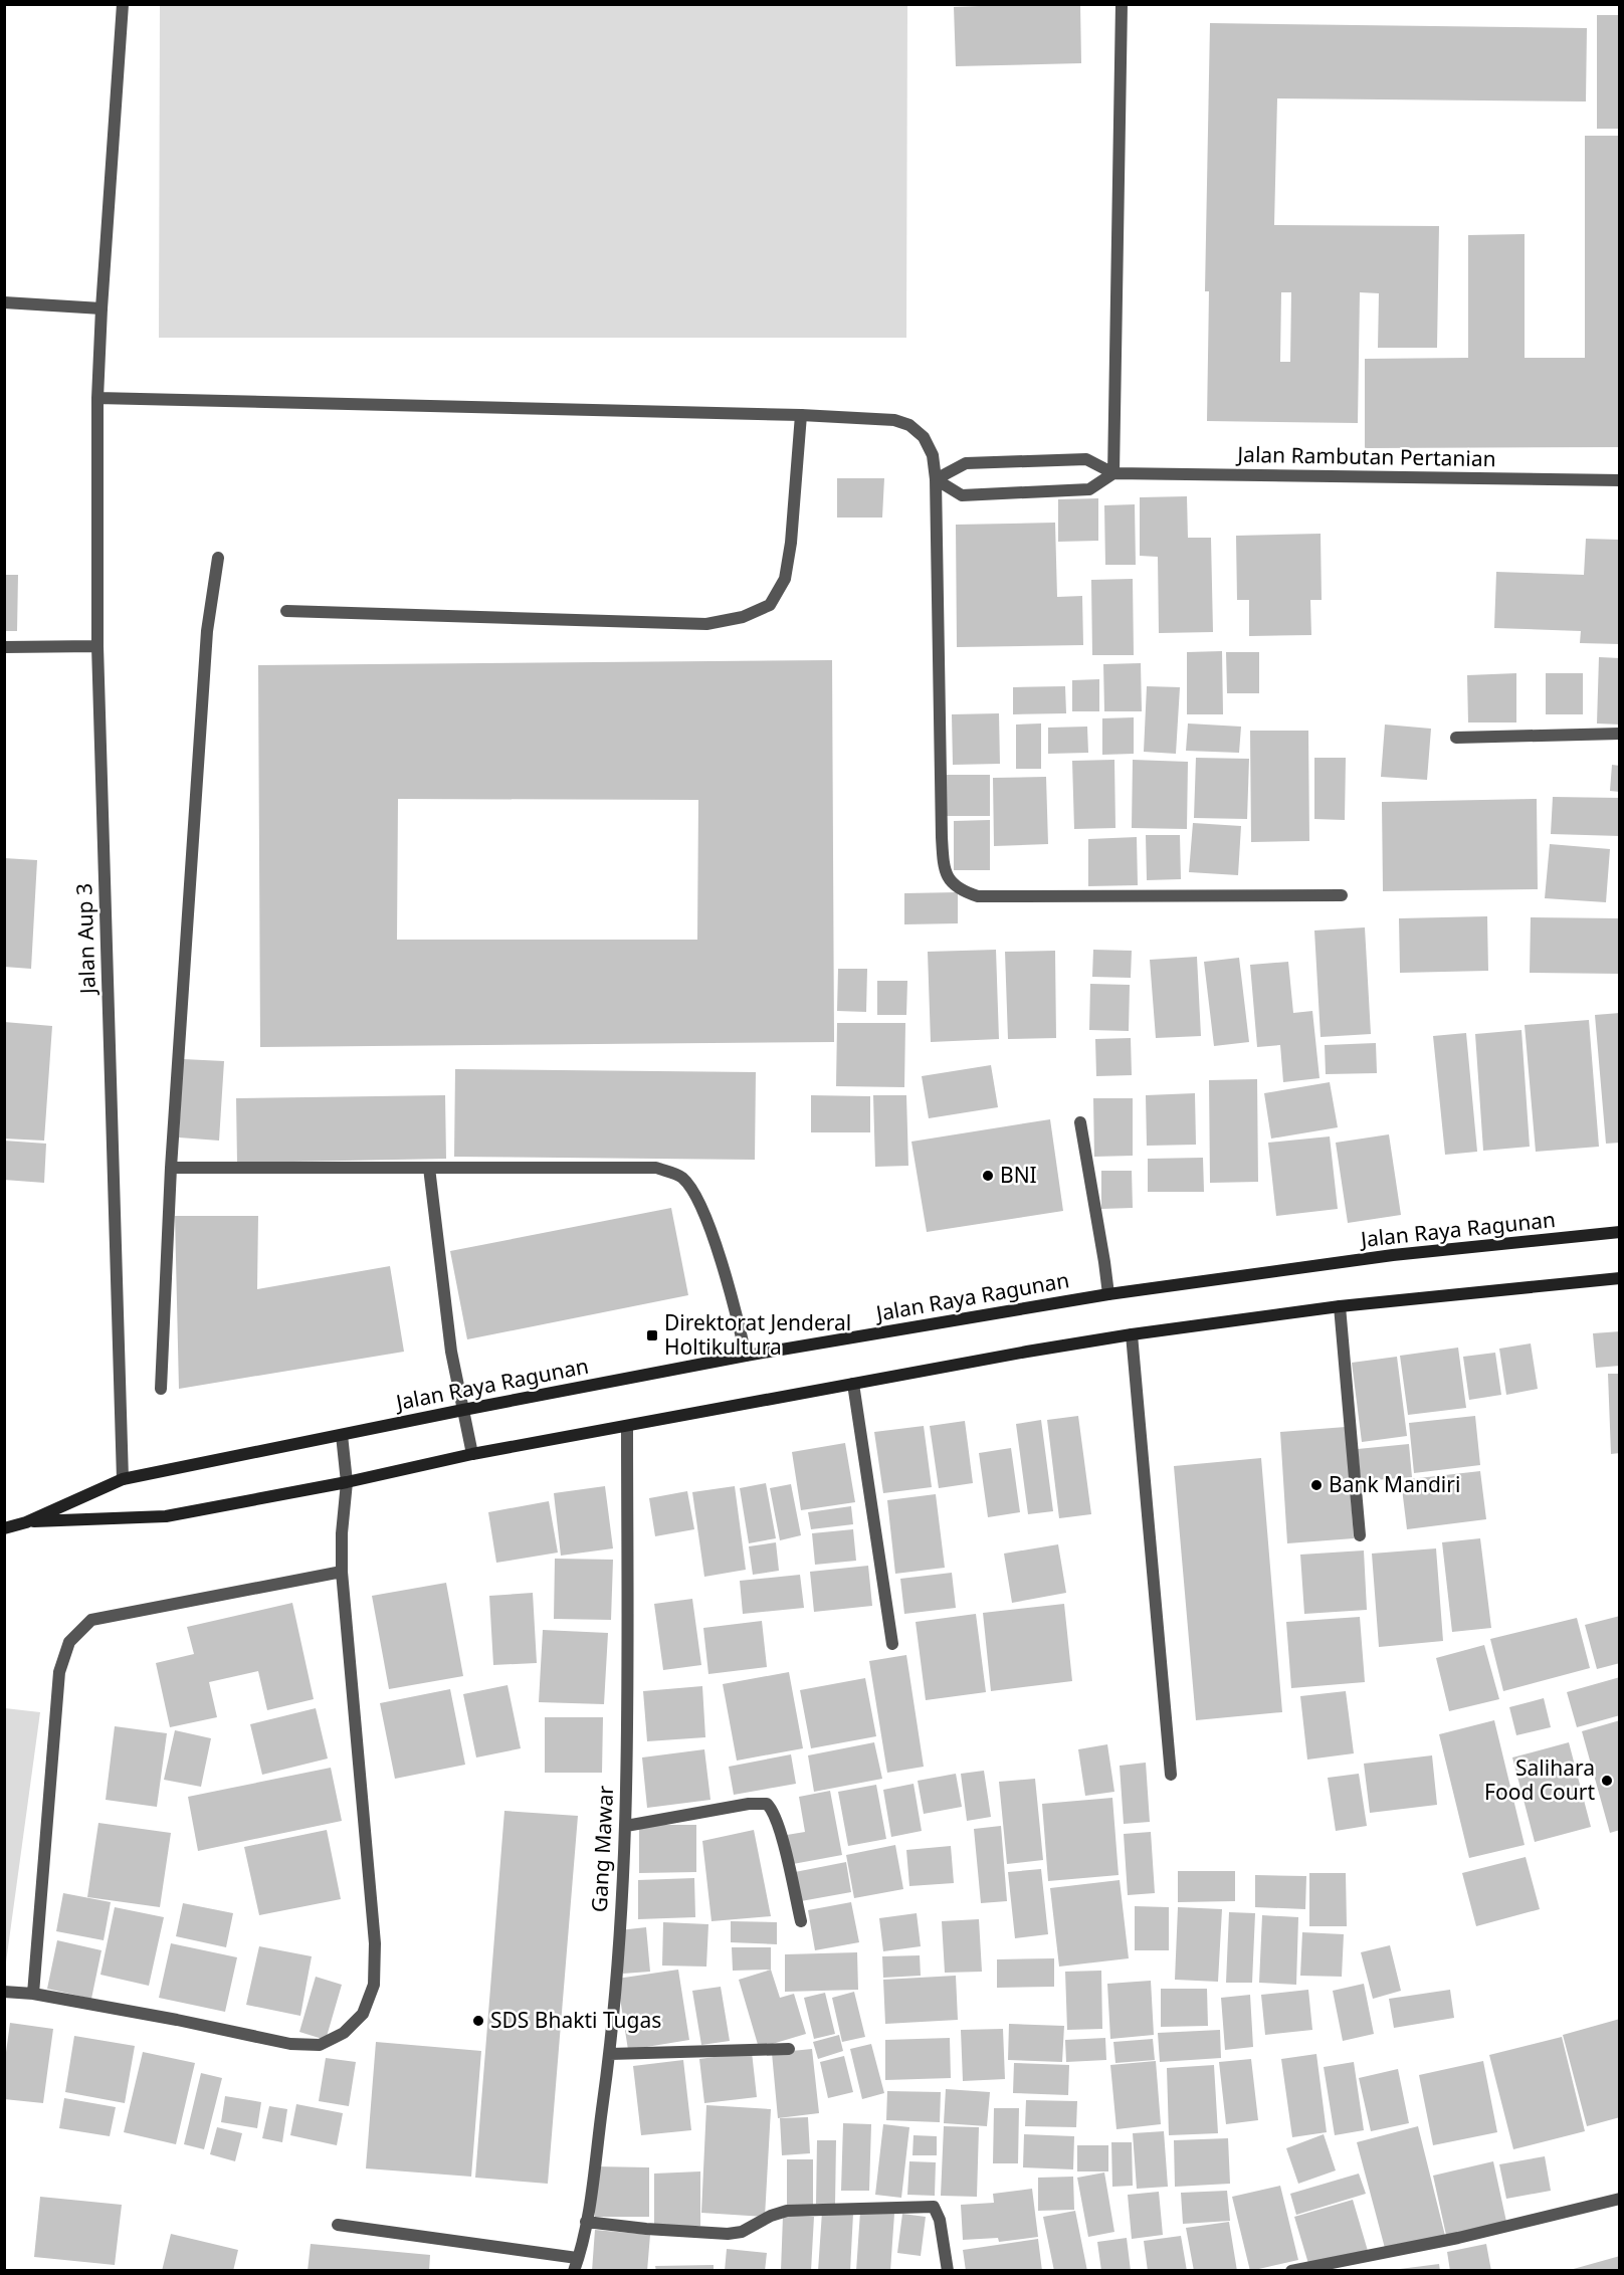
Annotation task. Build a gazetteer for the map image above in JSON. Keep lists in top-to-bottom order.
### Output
{
  "streets": {
    "main road": ["Jalan Raya Ragunan"],
    "street": ["Jalan Rambutan Pertanian", "Jalan Aup 3", "Gang Mawar"]
  },
  "crossings": [
    ["Jalan Aup 3", "Jalan Raya Ragunan"],
    ["Jalan Raya Ragunan", "Gang Mawar"]
  ],
  "places": {
    "other": [
      "BNI",
      "Bank Mandiri",
      "Salihara Food Court",
      "SDS Bhakti Tugas"
    ],
    "transit": ["Direktorat Jenderal Holtikultura"]
  }
}
